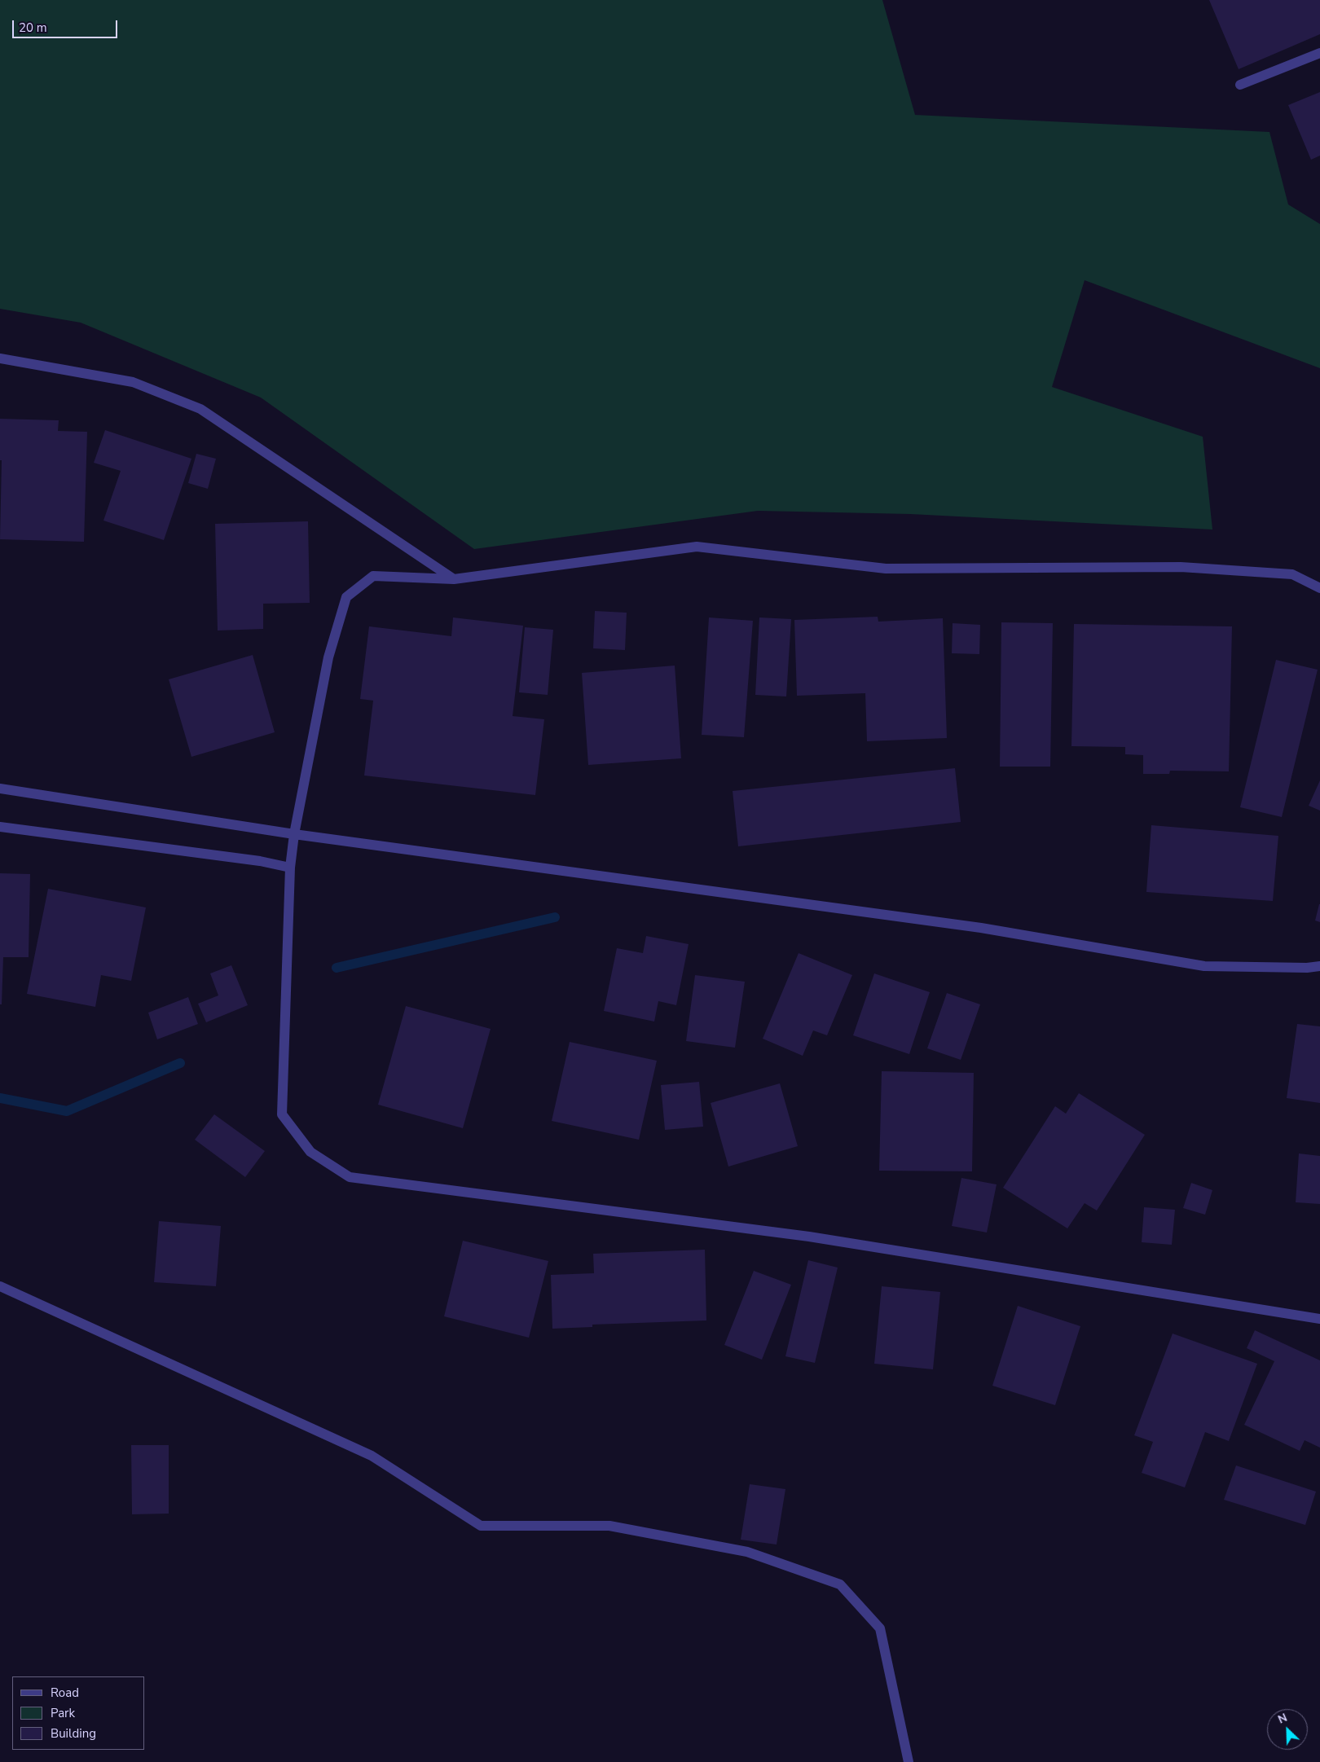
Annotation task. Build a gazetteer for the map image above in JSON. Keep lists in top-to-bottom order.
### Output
{
  "legend": ["Road", "Park", "Building"],
  "scale_bar": "20 m",
  "north": "top left"
}
